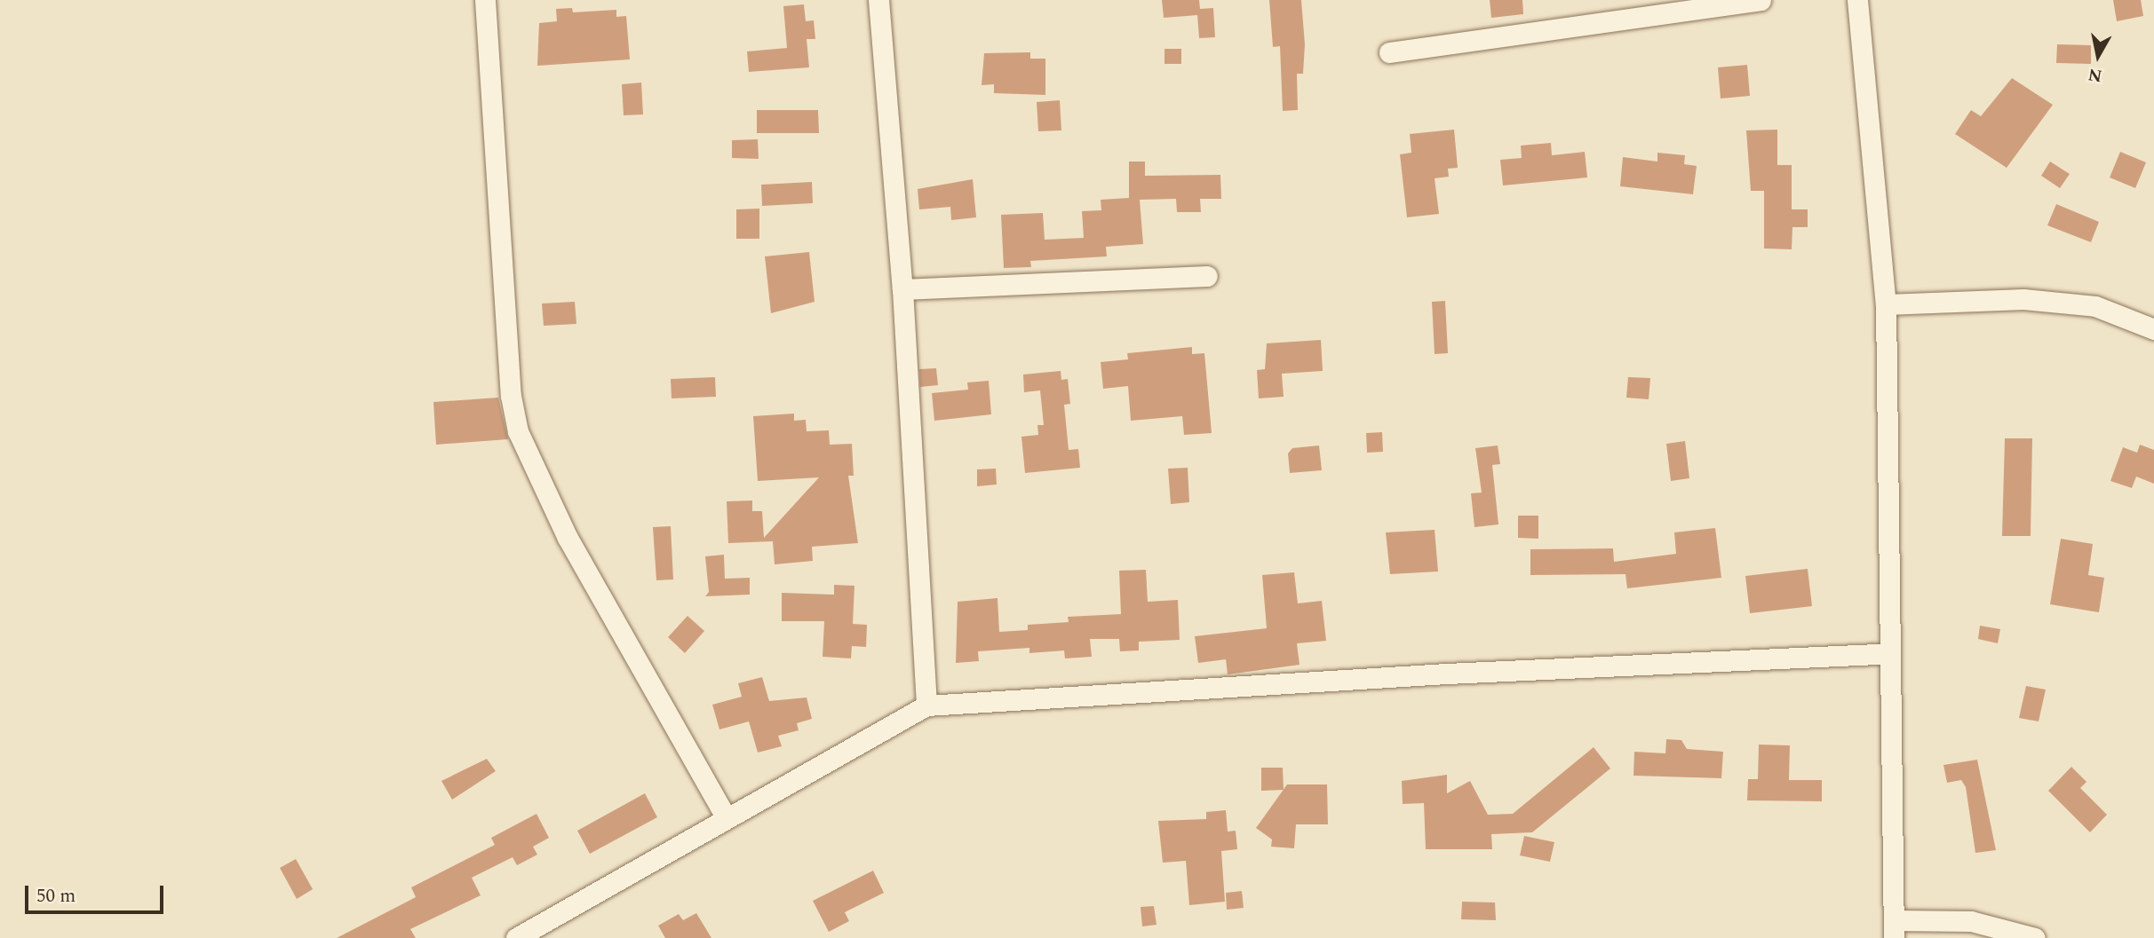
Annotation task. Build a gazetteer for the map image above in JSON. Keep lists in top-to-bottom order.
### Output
{
  "scale_bar": "50 m",
  "north": "bottom"
}
